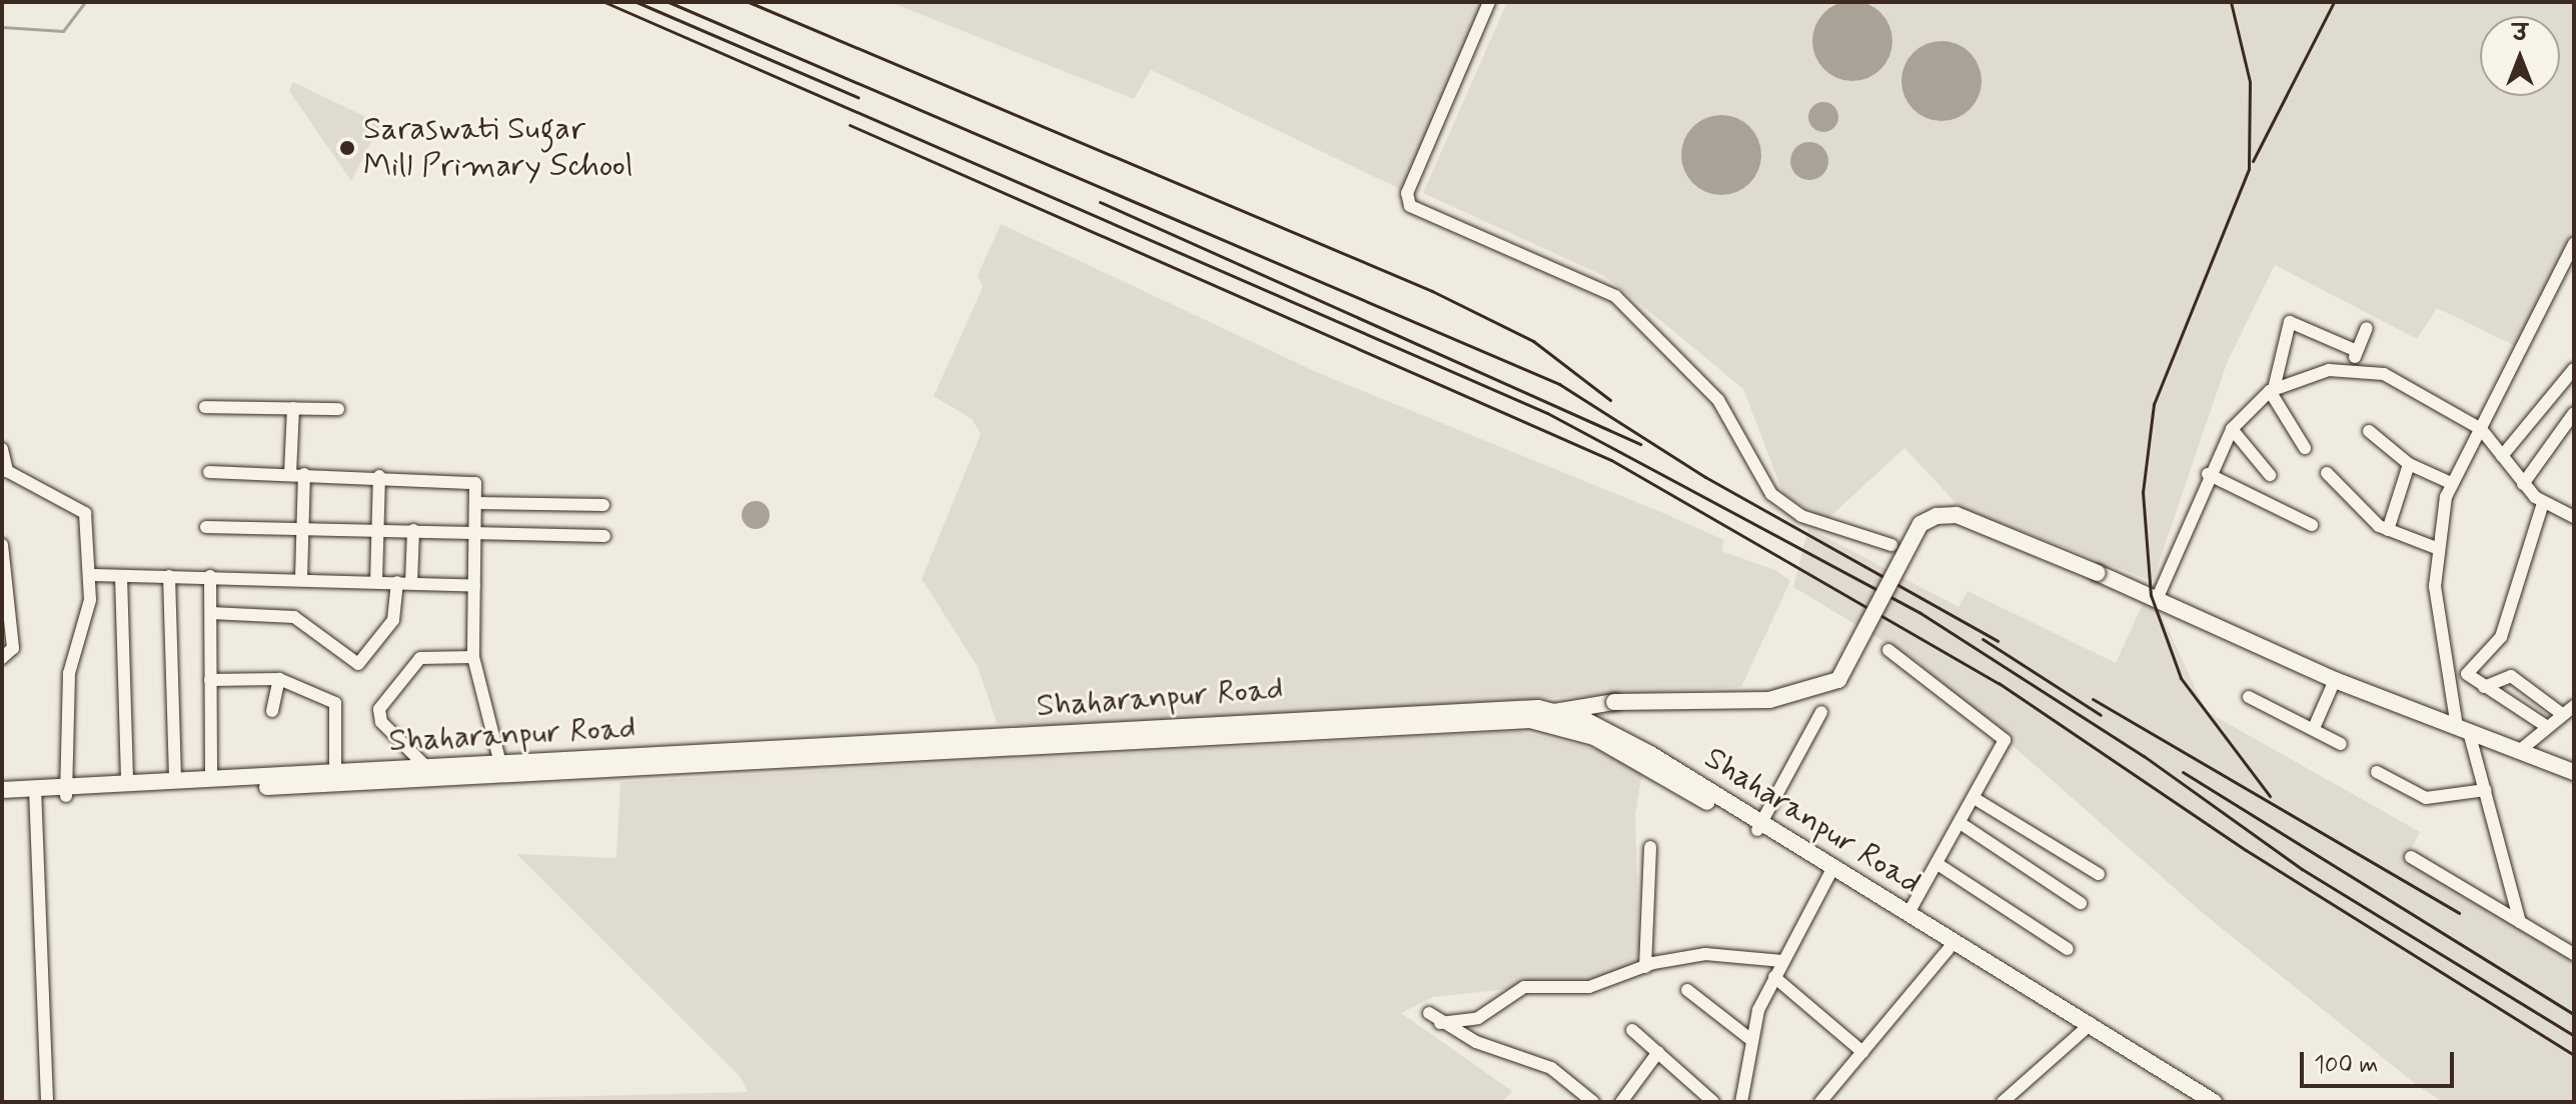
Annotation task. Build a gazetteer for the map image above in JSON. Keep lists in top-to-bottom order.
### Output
{
  "streets": {
    "main road": ["Shaharanpur Road"]
  },
  "places": ["Saraswati Sugar Mill Primary School"],
  "scale_bar": "100 m",
  "north": "top"
}
